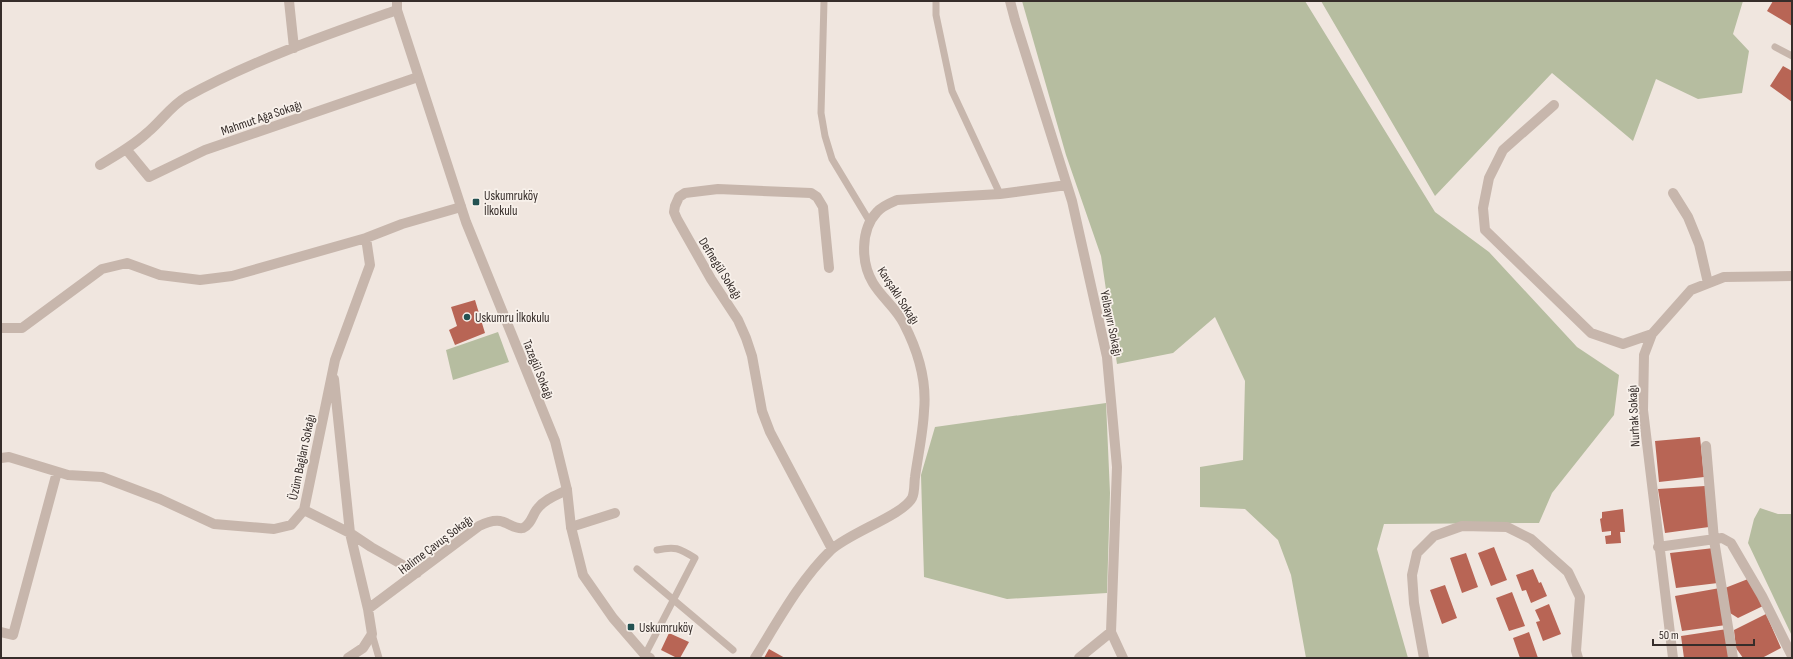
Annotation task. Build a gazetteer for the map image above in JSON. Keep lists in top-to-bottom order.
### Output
{
  "streets": {
    "street": [
      "Mahmut Ağa Sokağı",
      "Defnegül Sokağı",
      "Kavşaklı Sokağı",
      "Yelbayırı Sokağı",
      "Tazegül Sokağı",
      "Nurhak Sokağı",
      "Üzüm Bağları Sokağı",
      "Halime Çavuş Sokağı"
    ]
  },
  "crossings": [
    ["Mahmut Ağa Sokağı", "Tazegül Sokağı"],
    ["Defnegül Sokağı", "Kavşaklı Sokağı"],
    ["Kavşaklı Sokağı", "Yelbayırı Sokağı"],
    ["Tazegül Sokağı", "Halime Çavuş Sokağı"]
  ],
  "places": {
    "transit": ["Uskumruköy İlkokulu", "Uskumruköy"],
    "other": ["Uskumru İlkokulu"]
  },
  "scale_bar": "50 m"
}
